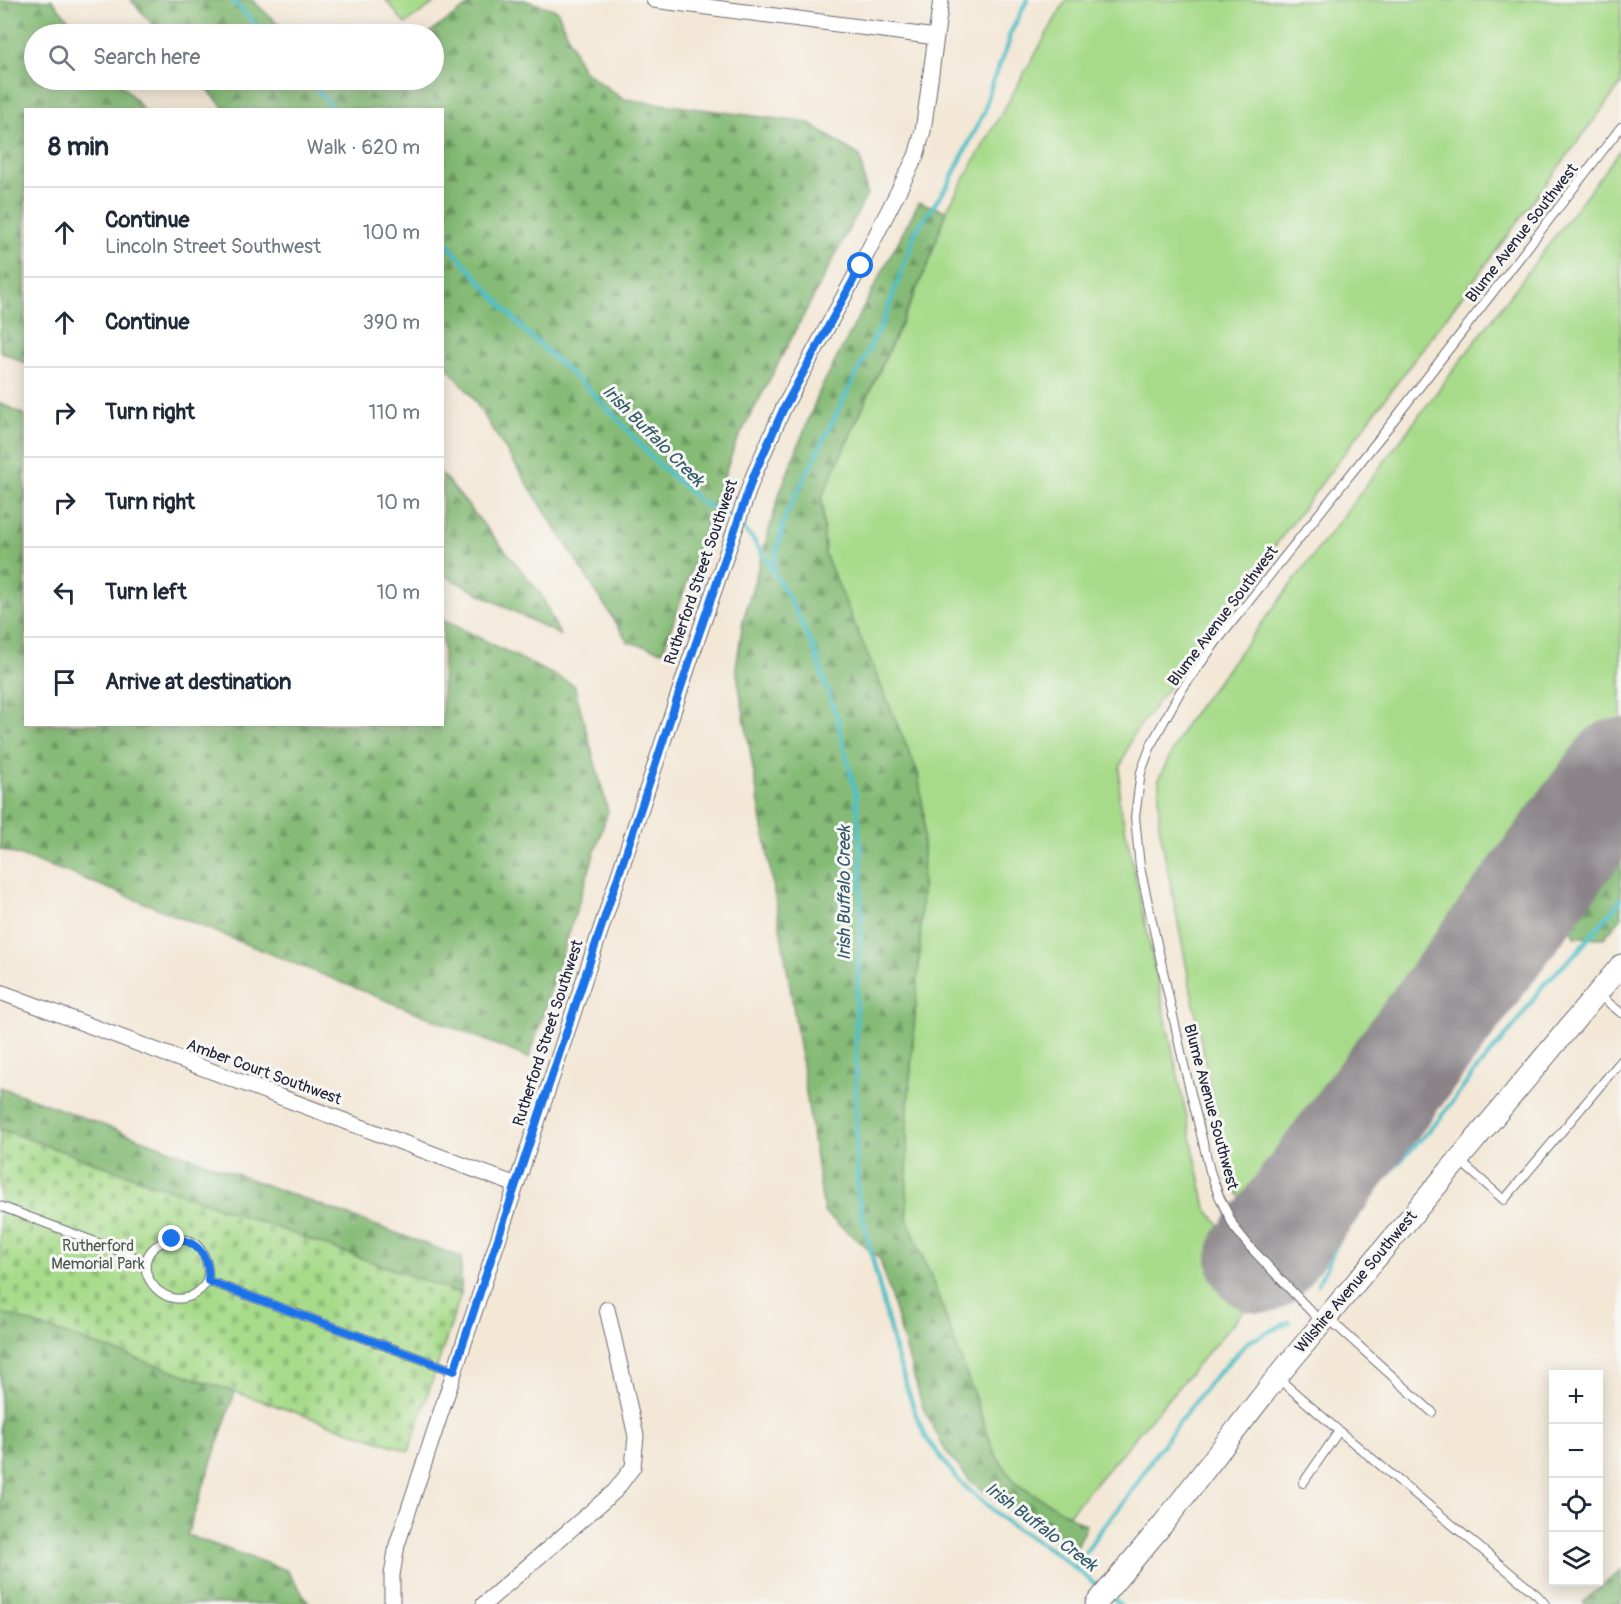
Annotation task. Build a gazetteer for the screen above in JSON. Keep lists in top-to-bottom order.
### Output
{
  "streets": {
    "street": ["Rutherford Street Southwest", "Amber Court Southwest", "Wilshire Avenue Southwest"],
    "lane": ["Blume Avenue Southwest"]
  },
  "crossings": [
    ["Blume Avenue Southwest", "Wilshire Avenue Southwest"],
    ["Rutherford Street Southwest", "Amber Court Southwest"]
  ],
  "water": ["Irish Buffalo Creek"],
  "parks": ["Rutherford Memorial Park"],
  "page": {
    "search": "Search here",
    "heading": ["8 min", "Walk · 620 m"],
    "list": [
      ["Continue", "Lincoln Street Southwest", "100 m"],
      ["Continue", "390 m"],
      ["Turn right", "110 m"],
      ["Turn right", "10 m"],
      ["Turn left", "10 m"],
      "Arrive at destination"
    ],
    "map_buttons": ["+", "−"]
  }
}
